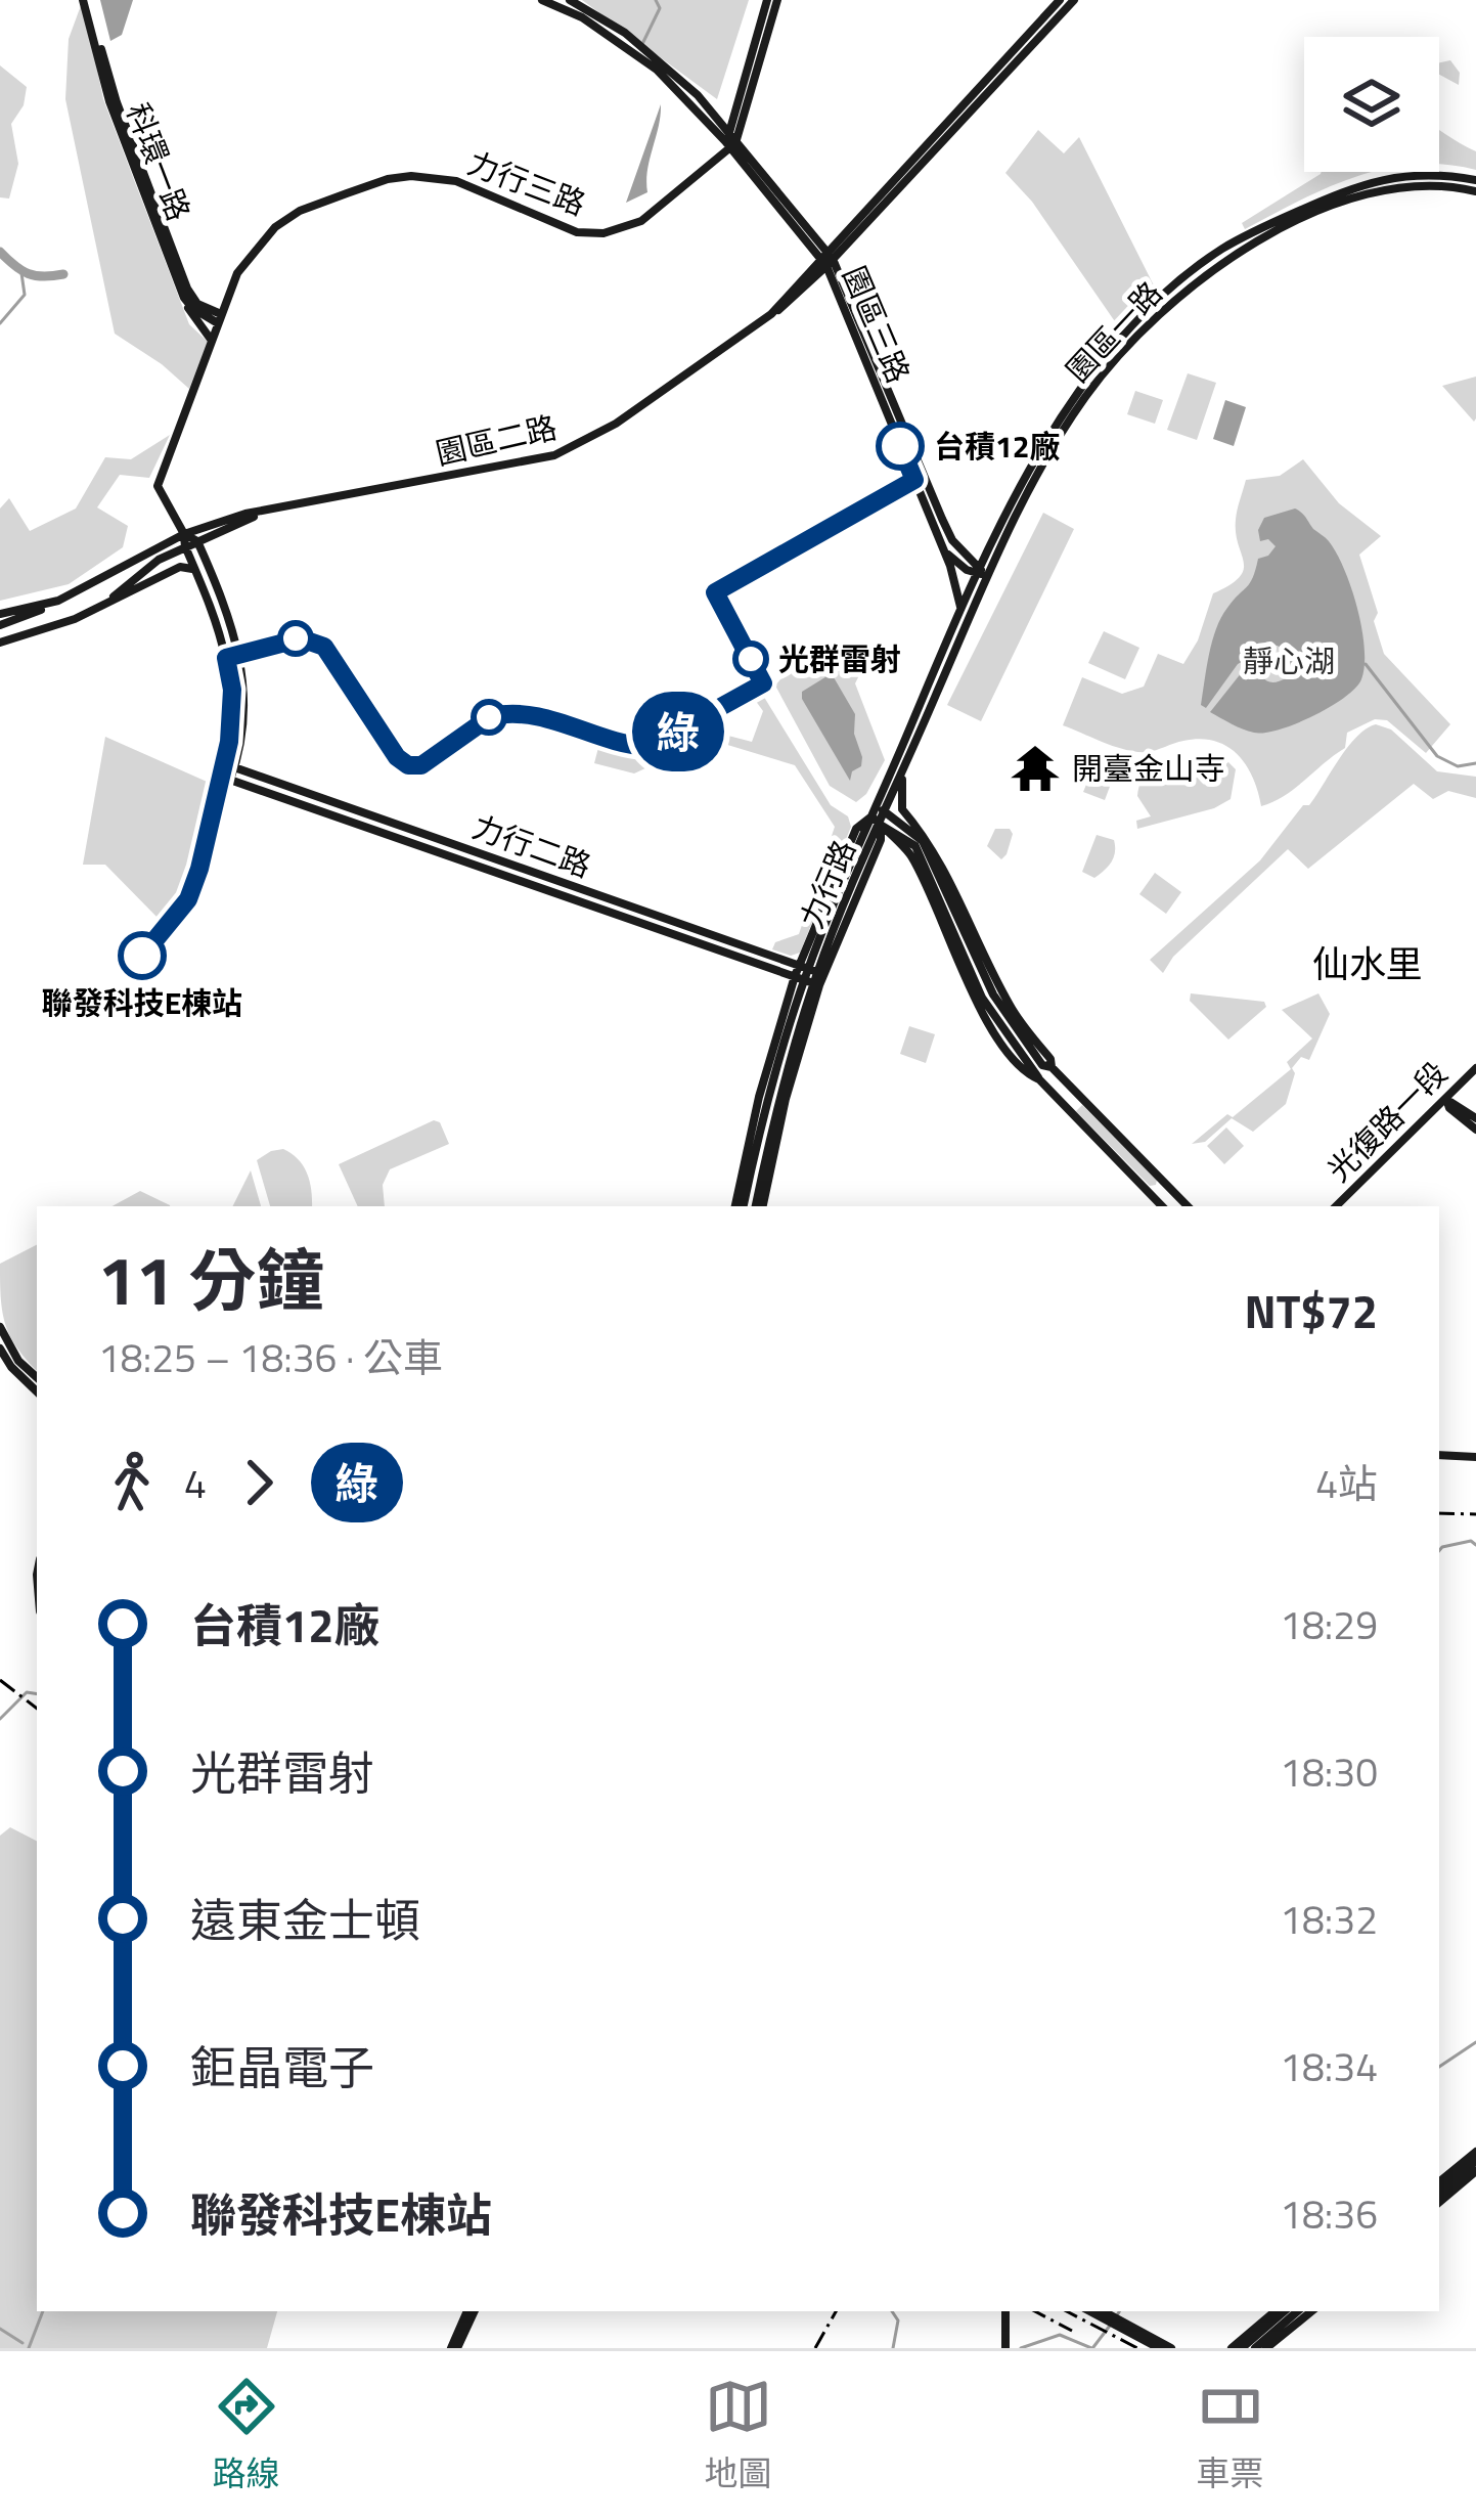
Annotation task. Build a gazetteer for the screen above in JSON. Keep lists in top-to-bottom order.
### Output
{
  "streets": {
    "street": [
      "科環一路",
      "力行三路",
      "園區三路",
      "園區一路",
      "園區二路",
      "力行二路",
      "力行路",
      "光復路一段"
    ]
  },
  "crossings": [
    ["科環一路", "力行三路"],
    ["力行三路", "園區三路"],
    ["力行三路", "園區二路"],
    ["力行三路", "力行二路"],
    ["園區三路", "園區一路"],
    ["園區三路", "園區二路"],
    ["園區一路", "力行路"],
    ["力行二路", "力行路"]
  ],
  "districts": ["仙水里"],
  "parks": ["靜心湖"],
  "places": {
    "other": ["台積12廠", "光群雷射", "聯發科技E棟站"],
    "temple": ["開臺金山寺"]
  },
  "lines": ["bus line 綠"],
  "page": {
    "on_map": "綠",
    "heading": ["11 分鐘", "18:25 – 18:36 · 公車", "NT$72"],
    "legs": ["4", "綠", "4站"],
    "list": [
      {
        "name": "台積12廠",
        "value": "18:29"
      },
      {
        "name": "光群雷射",
        "value": "18:30"
      },
      {
        "name": "遠東金士頓",
        "value": "18:32"
      },
      {
        "name": "鉅晶電子",
        "value": "18:34"
      },
      {
        "name": "聯發科技E棟站",
        "value": "18:36"
      }
    ],
    "tabs": ["路線", "地圖", "車票"]
  }
}
